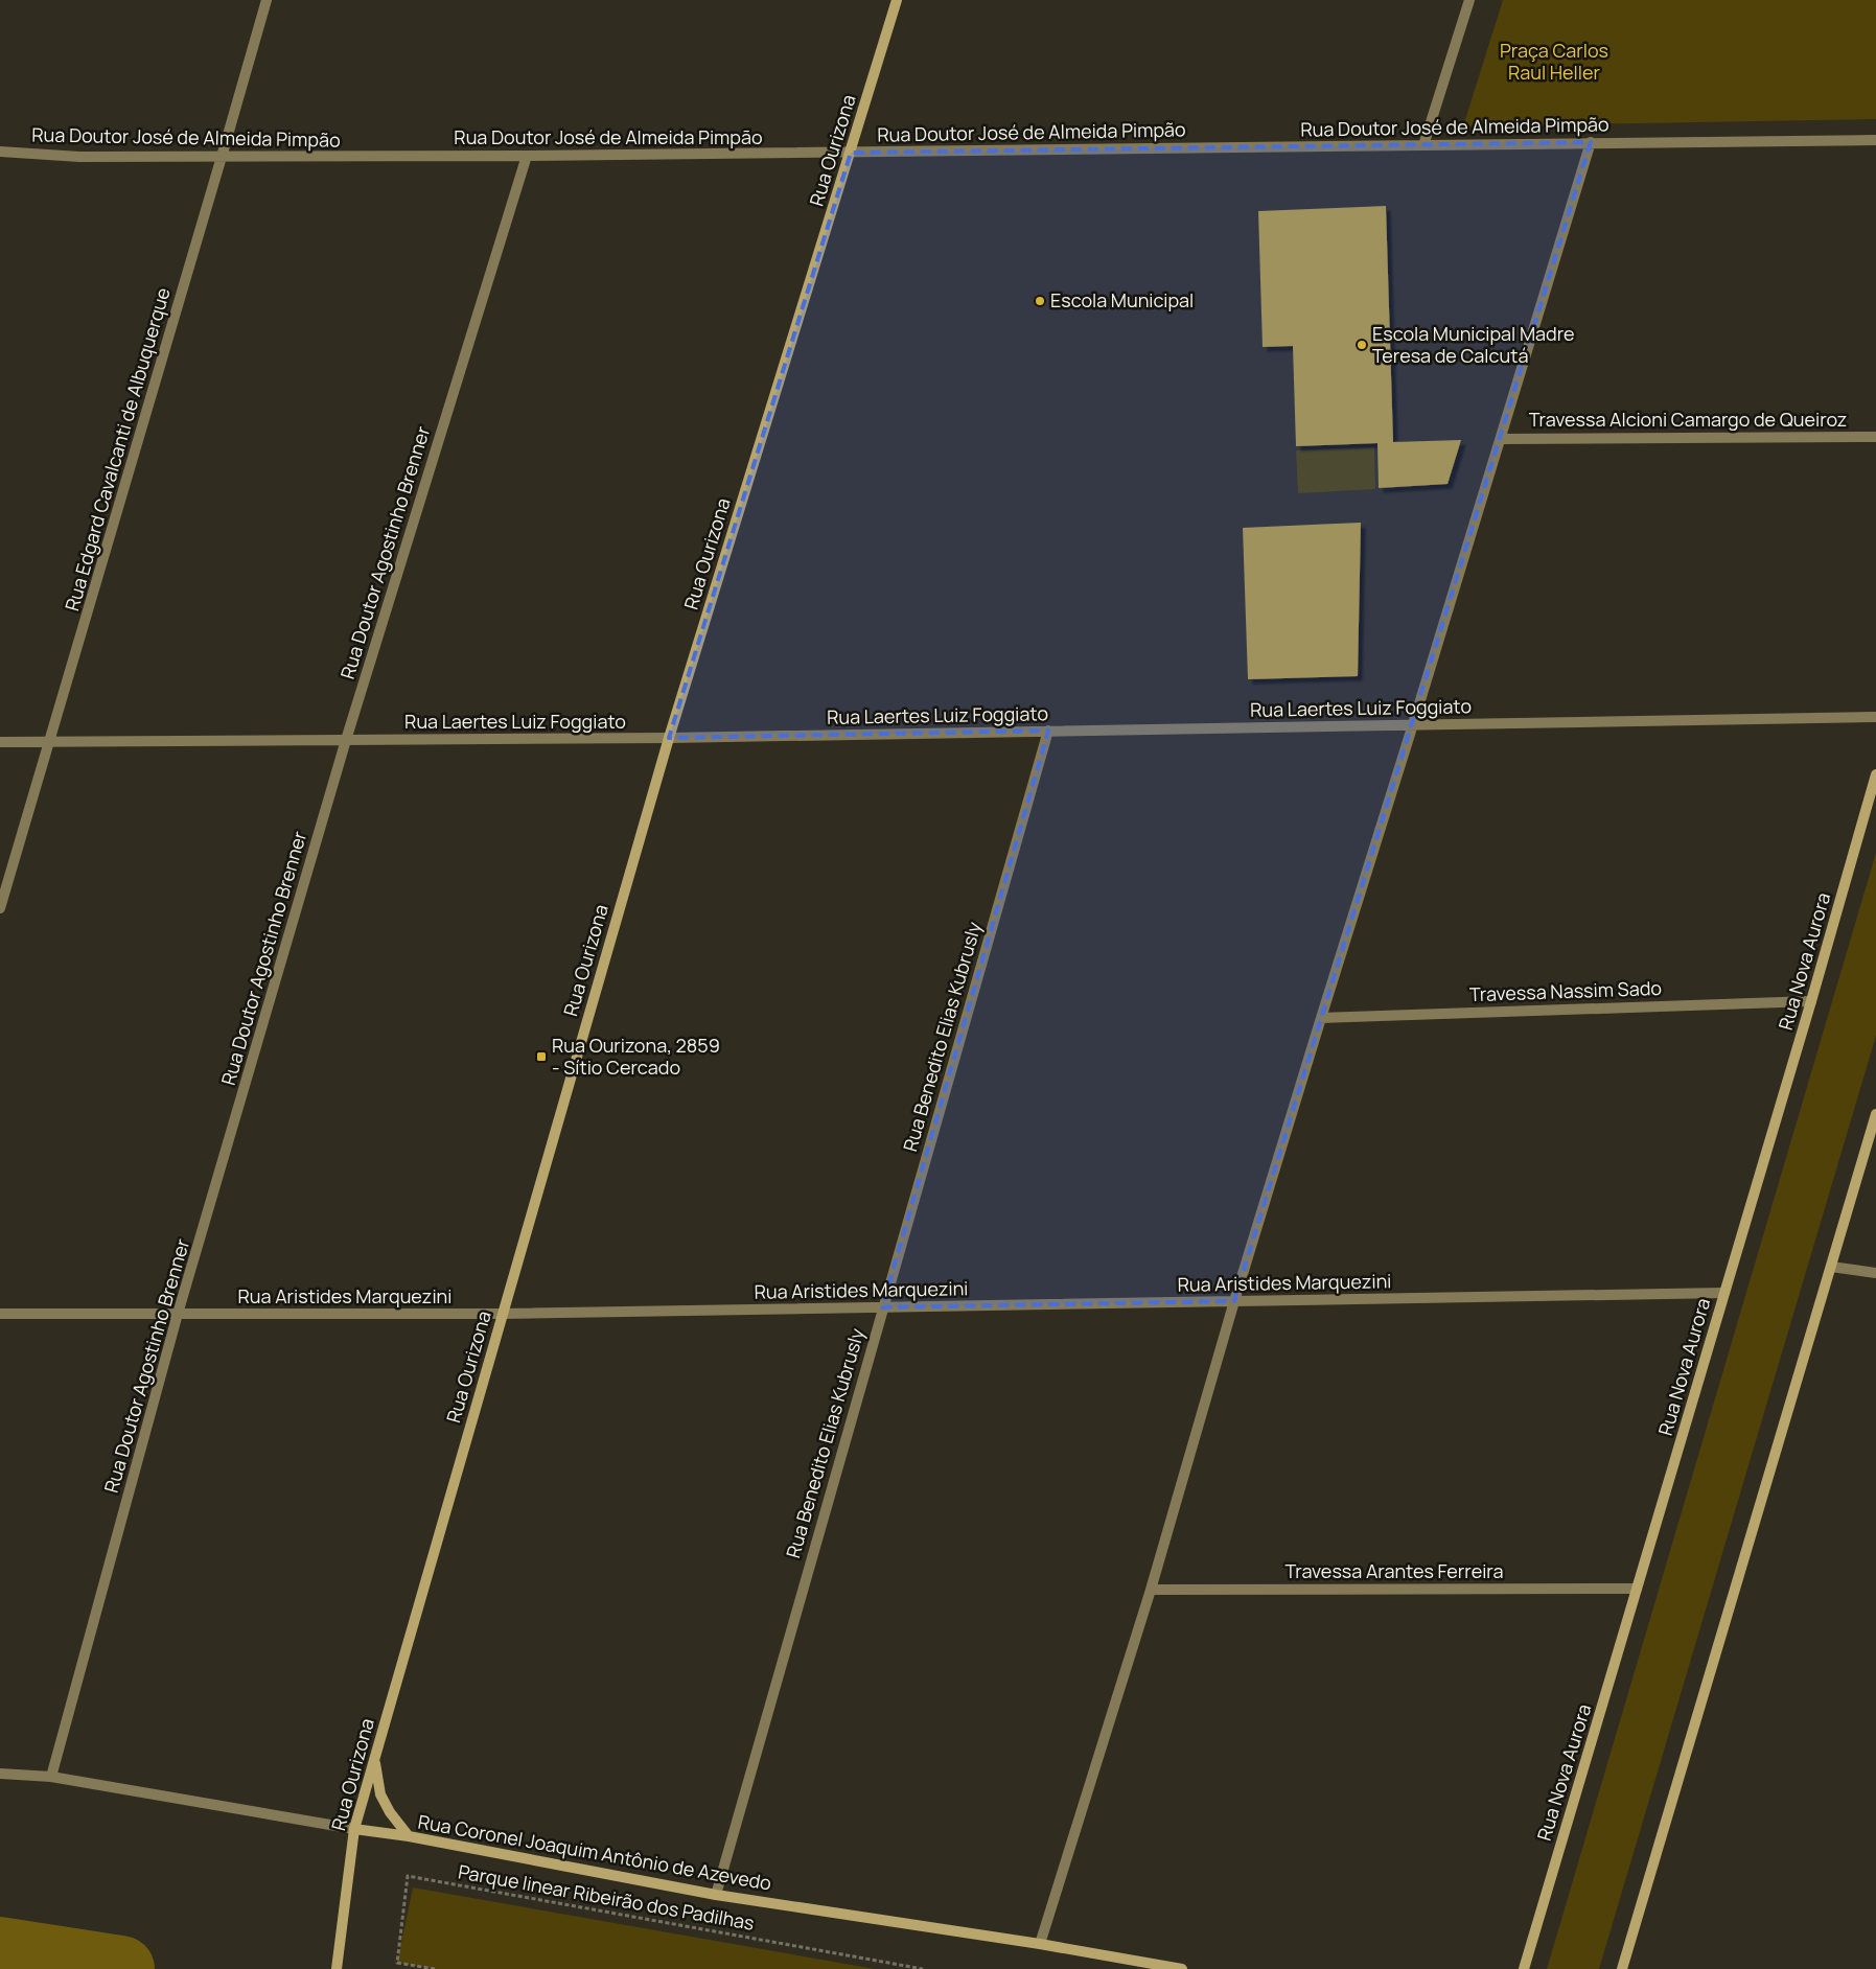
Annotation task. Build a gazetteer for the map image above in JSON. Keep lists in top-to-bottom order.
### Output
{
  "streets": {
    "main road": ["Rua Ourizona", "Rua Nova Aurora", "Rua Coronel Joaquim Antônio de Azevedo"],
    "street": [
      "Rua Doutor José de Almeida Pimpão",
      "Travessa Alcioni Camargo de Queiroz",
      "Rua Edgard Cavalcanti de Albuquerque",
      "Rua Doutor Agostinho Brenner",
      "Rua Laertes Luiz Foggiato",
      "Travessa Nassim Sado",
      "Rua Benedito Elias Kubrusly",
      "Rua Aristides Marquezini",
      "Travessa Arantes Ferreira"
    ],
    "path": ["Parque linear Ribeirão dos Padilhas"]
  },
  "crossings": [
    ["Rua Doutor José de Almeida Pimpão", "Rua Ourizona"],
    ["Rua Doutor José de Almeida Pimpão", "Rua Edgard Cavalcanti de Albuquerque"],
    ["Rua Doutor José de Almeida Pimpão", "Rua Doutor Agostinho Brenner"],
    ["Rua Ourizona", "Rua Laertes Luiz Foggiato"],
    ["Rua Ourizona", "Rua Aristides Marquezini"],
    ["Rua Ourizona", "Rua Coronel Joaquim Antônio de Azevedo"],
    ["Rua Edgard Cavalcanti de Albuquerque", "Rua Laertes Luiz Foggiato"],
    ["Rua Doutor Agostinho Brenner", "Rua Laertes Luiz Foggiato"],
    ["Rua Doutor Agostinho Brenner", "Rua Aristides Marquezini"],
    ["Rua Doutor Agostinho Brenner", "Rua Coronel Joaquim Antônio de Azevedo"],
    ["Rua Laertes Luiz Foggiato", "Rua Benedito Elias Kubrusly"],
    ["Rua Nova Aurora", "Travessa Nassim Sado"],
    ["Rua Nova Aurora", "Rua Aristides Marquezini"],
    ["Rua Nova Aurora", "Travessa Arantes Ferreira"],
    ["Rua Benedito Elias Kubrusly", "Rua Aristides Marquezini"],
    ["Rua Benedito Elias Kubrusly", "Rua Coronel Joaquim Antônio de Azevedo"]
  ],
  "parks": ["Praça Carlos Raul Heller"],
  "places": {
    "other": ["Escola Municipal", "Escola Municipal Madre Teresa de Calcutá"],
    "transit": ["Rua Ourizona, 2859 - Sítio Cercado"]
  }
}
